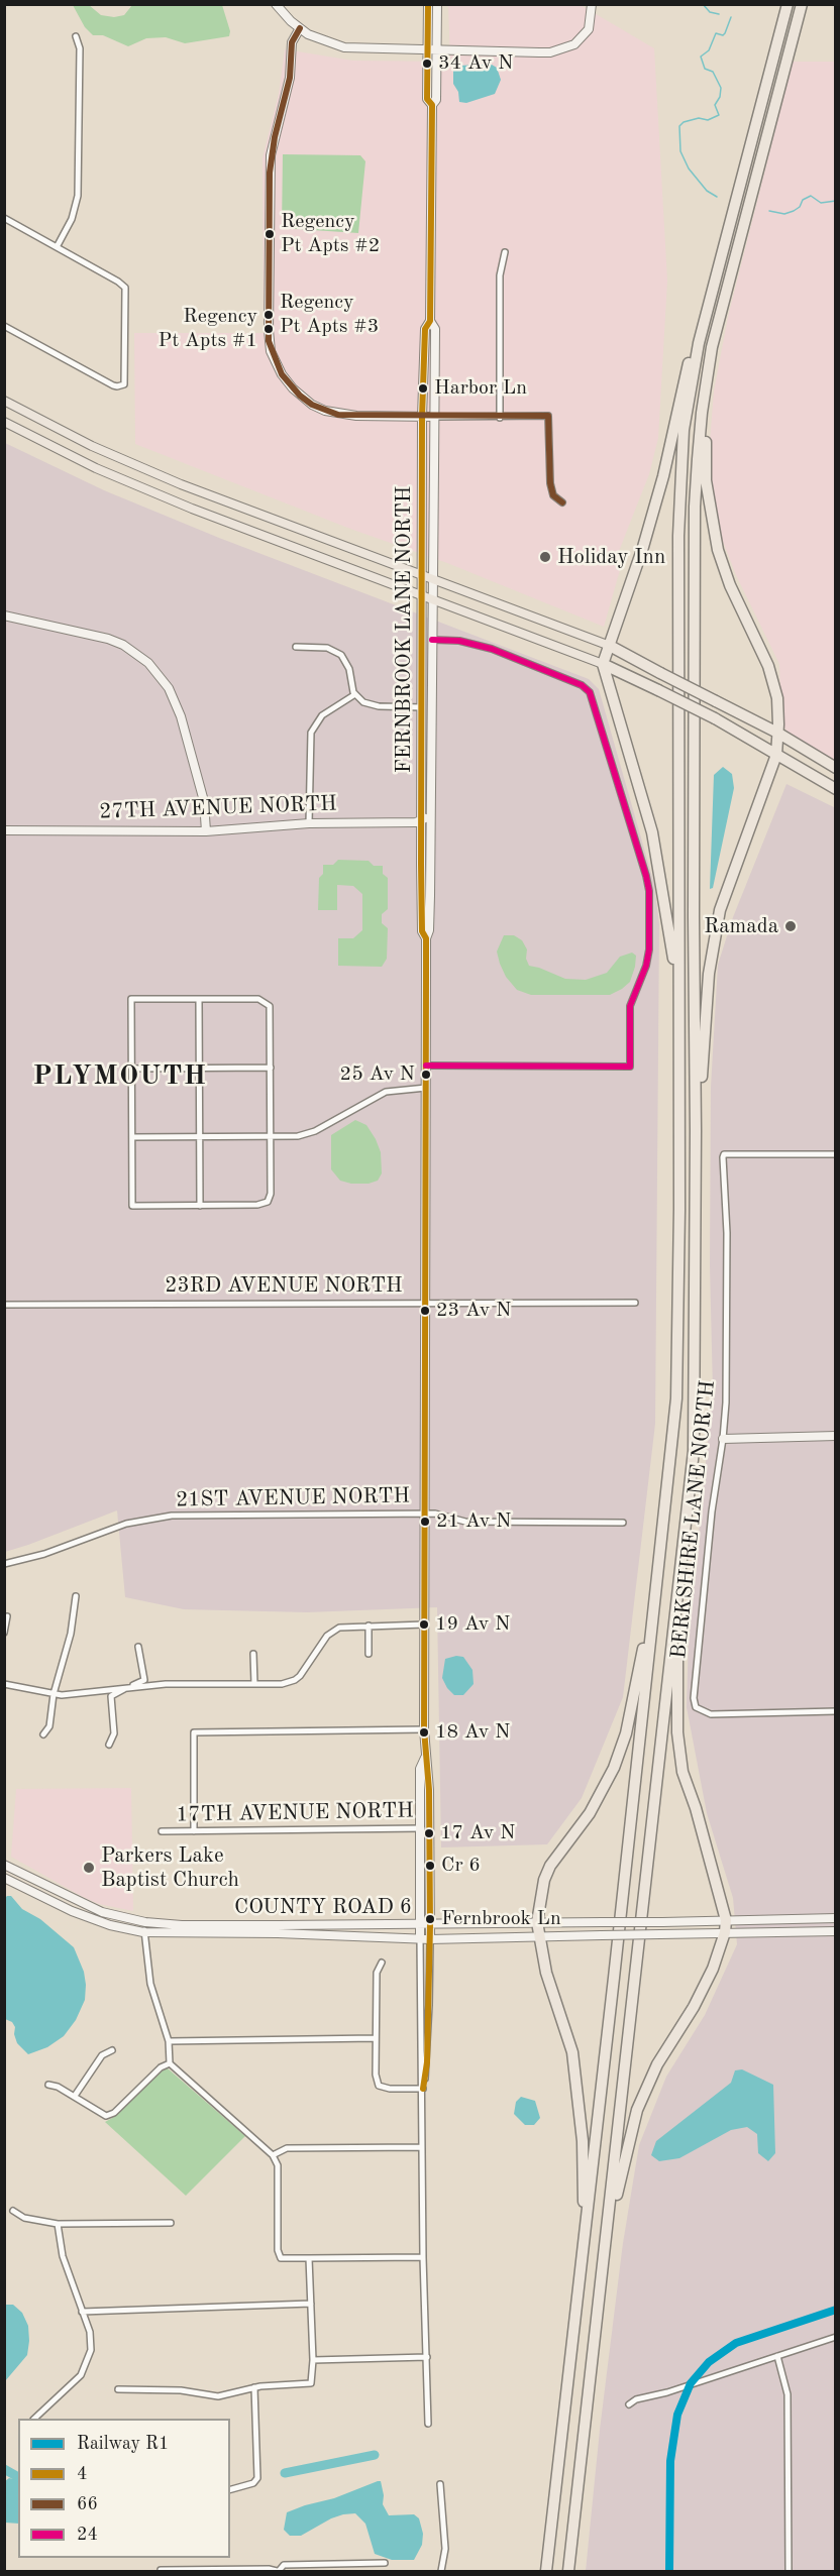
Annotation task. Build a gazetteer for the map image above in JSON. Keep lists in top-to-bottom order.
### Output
{
  "streets": {
    "street": [
      "FERNBROOK LANE NORTH",
      "27TH AVENUE NORTH",
      "23RD AVENUE NORTH",
      "21ST AVENUE NORTH",
      "BERKSHIRE LANE NORTH",
      "17TH AVENUE NORTH",
      "COUNTY ROAD 6"
    ]
  },
  "crossings": [
    ["FERNBROOK LANE NORTH", "27TH AVENUE NORTH"],
    ["FERNBROOK LANE NORTH", "23RD AVENUE NORTH"],
    ["FERNBROOK LANE NORTH", "21ST AVENUE NORTH"],
    ["FERNBROOK LANE NORTH", "17TH AVENUE NORTH"],
    ["FERNBROOK LANE NORTH", "COUNTY ROAD 6"]
  ],
  "districts": ["PLYMOUTH"],
  "places": [
    "34 Av N",
    "Regency Pt Apts #2",
    "Regency Pt Apts #3",
    "Regency Pt Apts #1",
    "Harbor Ln",
    "Holiday Inn",
    "Ramada",
    "25 Av N",
    "23 Av N",
    "21 Av N",
    "19 Av N",
    "18 Av N",
    "17 Av N",
    "Cr 6",
    "Parkers Lake Baptist Church",
    "Fernbrook Ln"
  ],
  "lines": [
    "transit line 4",
    "transit line 66",
    "transit line 24",
    "rail line R1"
  ],
  "legend": [
    "Railway R1",
    "4",
    "66",
    "24"
  ]
}
